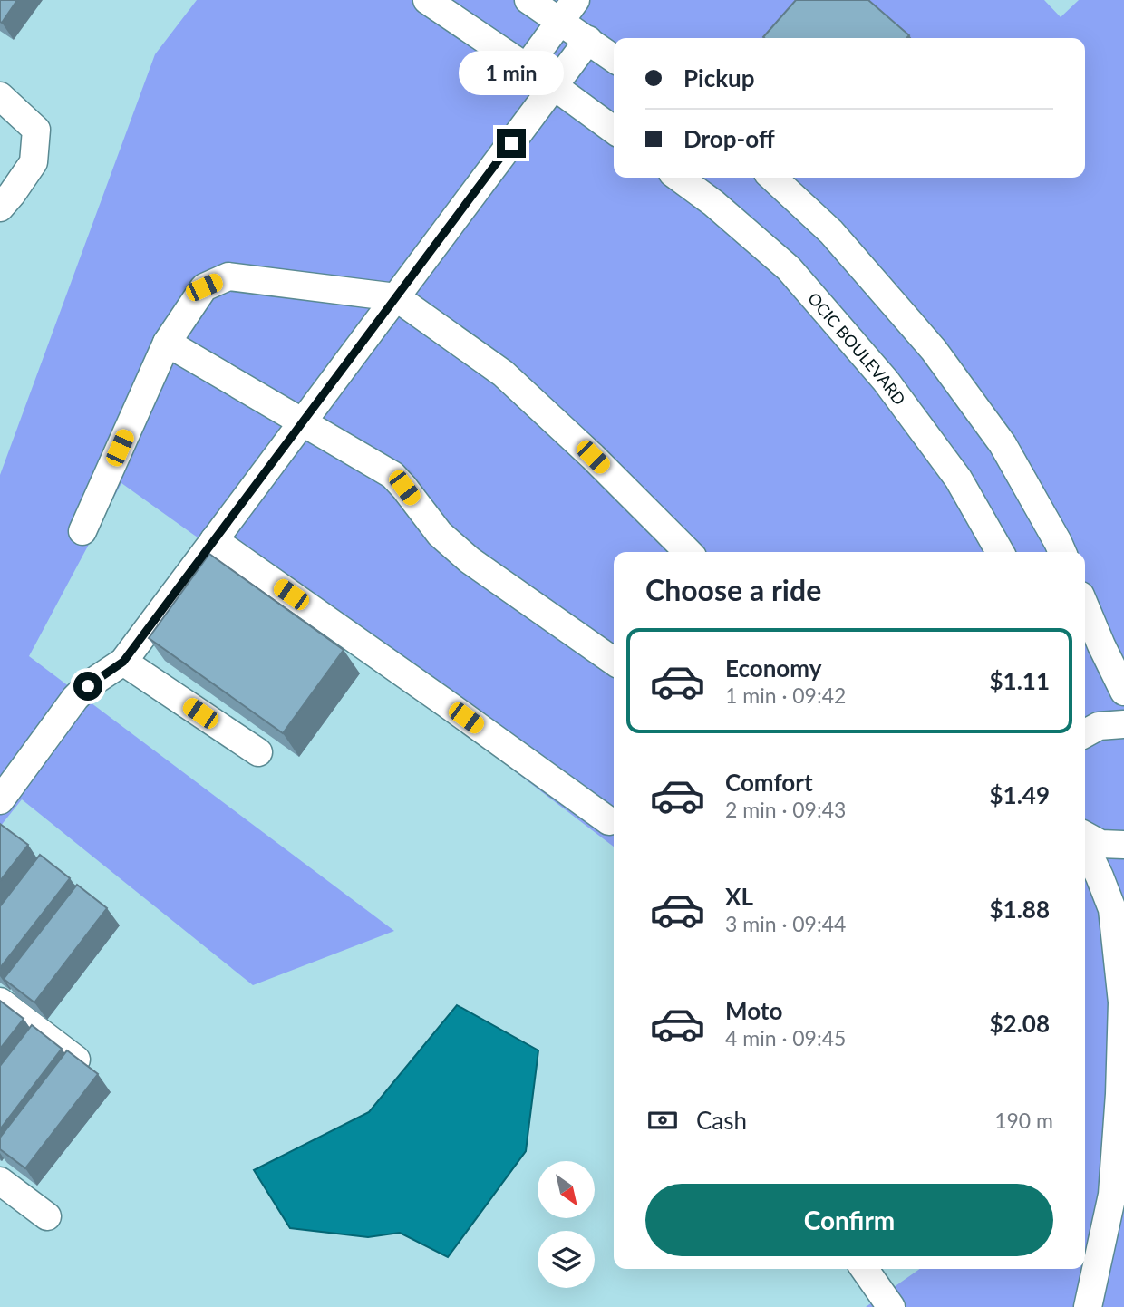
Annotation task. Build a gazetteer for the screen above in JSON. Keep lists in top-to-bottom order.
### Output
{
  "streets": {
    "street": ["OCIC BOULEVARD"]
  },
  "north": "bottom right",
  "page": {
    "banner": ["Pickup", "Drop-off"],
    "bubble": "1 min",
    "heading": "Choose a ride",
    "list": [
      {
        "name": "Economy",
        "note": "1 min · 09:42",
        "value": "$1.11"
      },
      {
        "name": "Comfort",
        "note": "2 min · 09:43",
        "value": "$1.49"
      },
      {
        "name": "XL",
        "note": "3 min · 09:44",
        "value": "$1.88"
      },
      {
        "name": "Moto",
        "note": "4 min · 09:45",
        "value": "$2.08"
      }
    ],
    "pay": ["Cash", "190 m"],
    "buttons": "Confirm"
  }
}
